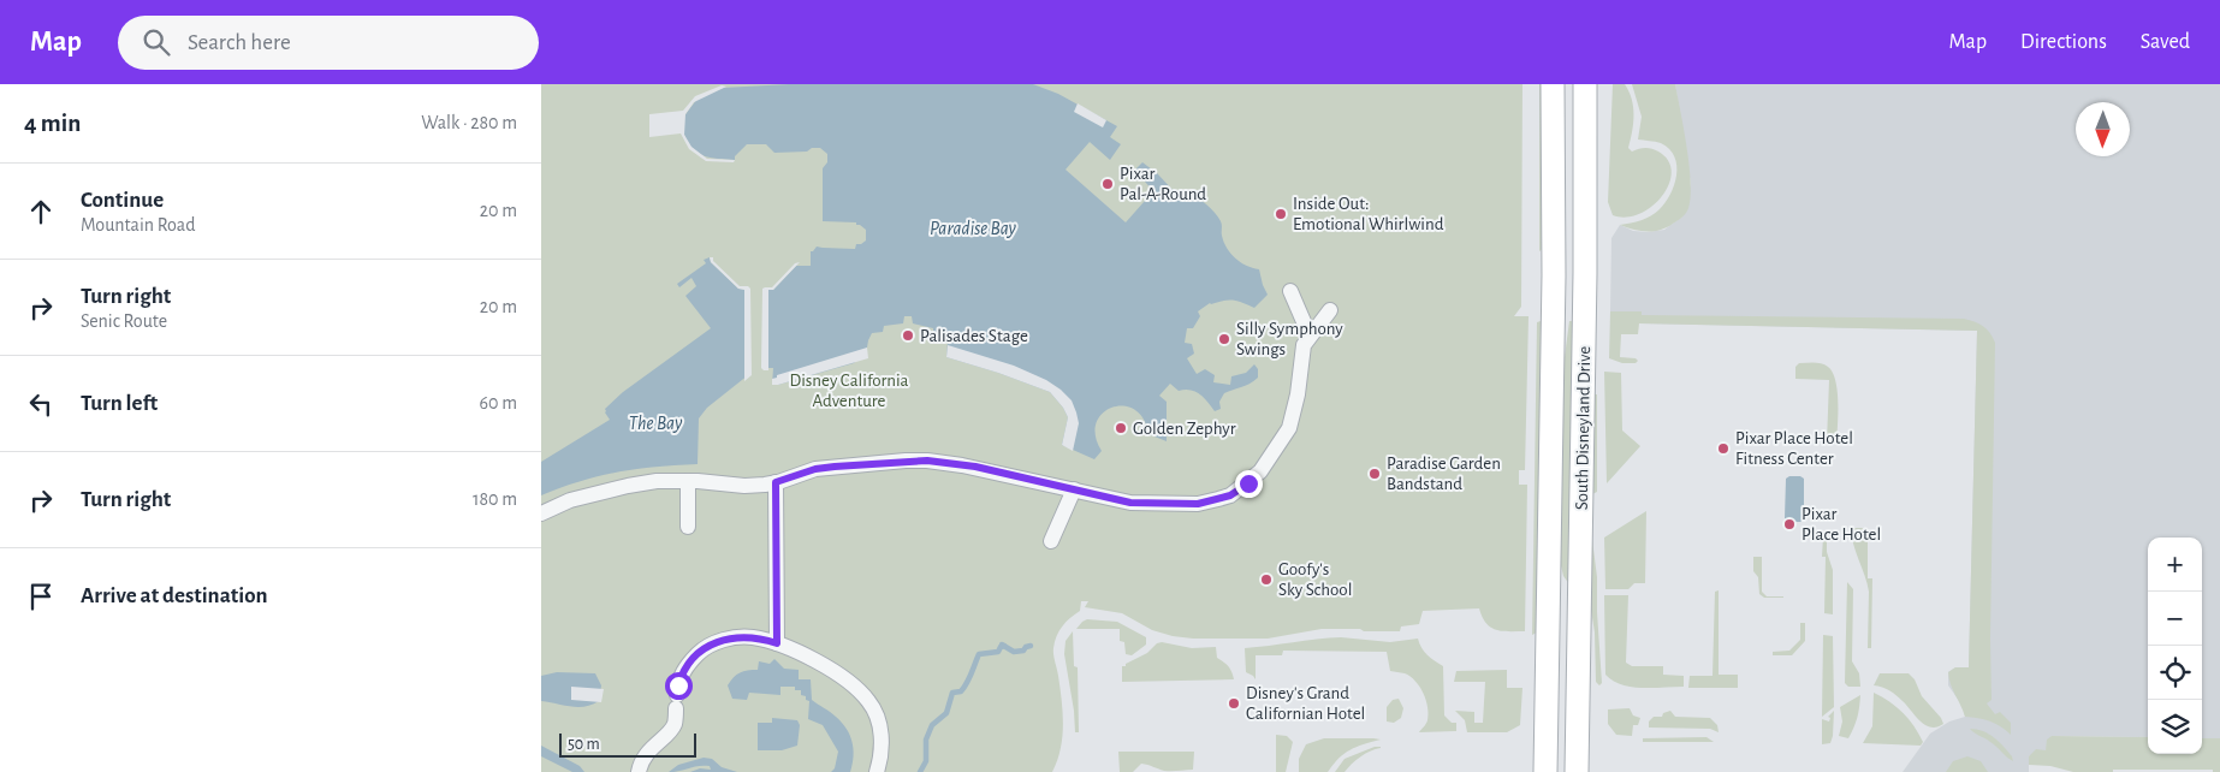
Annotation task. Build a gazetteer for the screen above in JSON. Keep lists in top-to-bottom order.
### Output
{
  "streets": {
    "main road": ["South Disneyland Drive"]
  },
  "water": ["Paradise Bay", "The Bay"],
  "parks": ["Disney California Adventure"],
  "places": [
    "Pixar Pal-A-Round",
    "Inside Out: Emotional Whirlwind",
    "Palisades Stage",
    "Silly Symphony Swings",
    "Golden Zephyr",
    "Pixar Place Hotel Fitness Center",
    "Paradise Garden Bandstand",
    "Pixar Place Hotel",
    "Goofy's Sky School",
    "Disney's Grand Californian Hotel"
  ],
  "scale_bar": "50 m",
  "north": "bottom",
  "page": {
    "header": "Map",
    "search": "Search here",
    "nav": ["Map", "Directions", "Saved"],
    "heading": ["4 min", "Walk · 280 m"],
    "list": [
      ["Continue", "Mountain Road", "20 m"],
      ["Turn right", "Senic Route", "20 m"],
      ["Turn left", "60 m"],
      ["Turn right", "180 m"],
      "Arrive at destination"
    ],
    "map_buttons": ["+", "−"],
    "scale": "50 m"
  }
}
